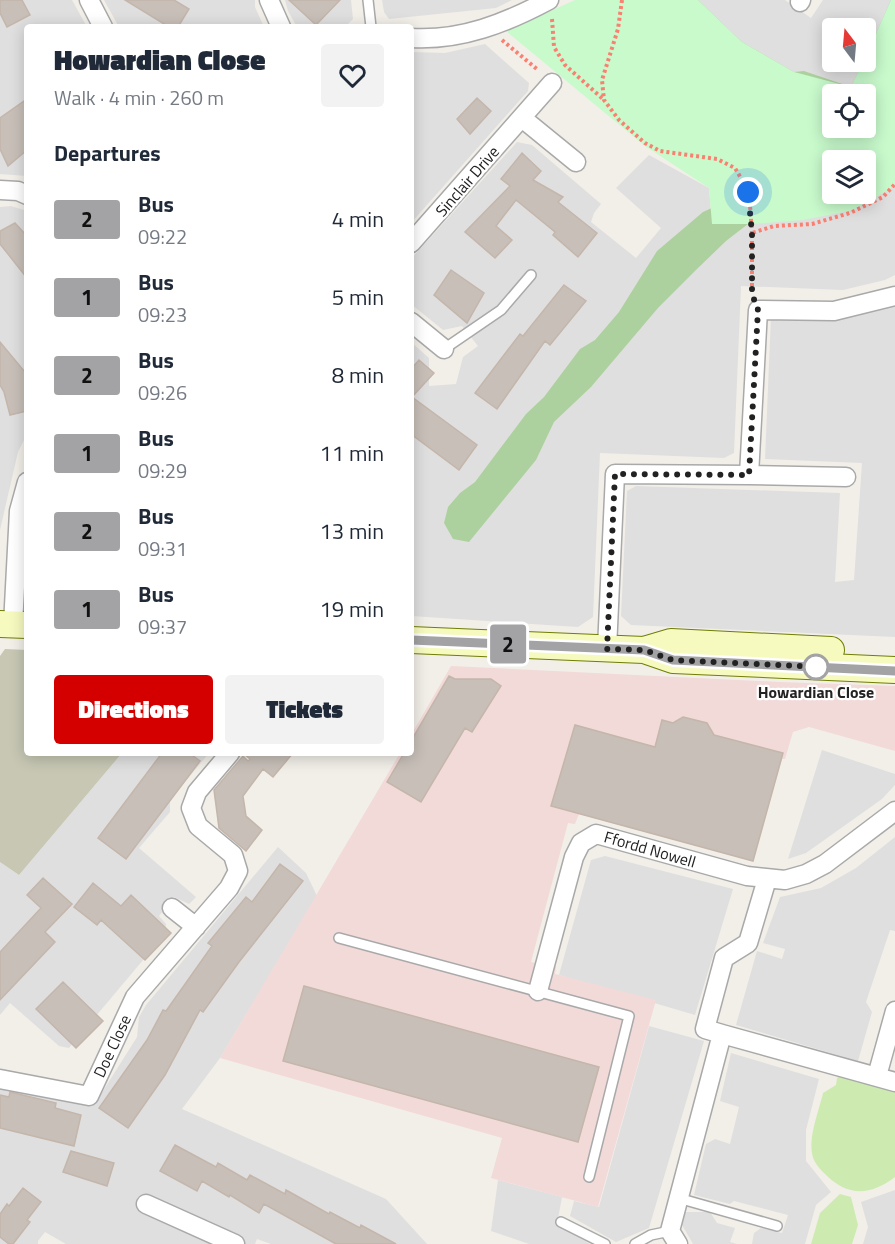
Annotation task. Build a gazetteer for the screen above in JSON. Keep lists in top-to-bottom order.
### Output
{
  "streets": {
    "street": ["Sinclair Drive", "Ffordd Nowell", "Doe Close"]
  },
  "places": ["Howardian Close"],
  "lines": ["bus line 2"],
  "north": "top",
  "page": {
    "on_map": "2",
    "heading": [
      ["Howardian Close", "Walk · 4 min · 260 m"],
      "Departures"
    ],
    "list": [
      {
        "mark": "2",
        "name": "Bus",
        "note": "09:22",
        "value": "4 min"
      },
      {
        "mark": "1",
        "name": "Bus",
        "note": "09:23",
        "value": "5 min"
      },
      {
        "mark": "2",
        "name": "Bus",
        "note": "09:26",
        "value": "8 min"
      },
      {
        "mark": "1",
        "name": "Bus",
        "note": "09:29",
        "value": "11 min"
      },
      {
        "mark": "2",
        "name": "Bus",
        "note": "09:31",
        "value": "13 min"
      },
      {
        "mark": "1",
        "name": "Bus",
        "note": "09:37",
        "value": "19 min"
      }
    ],
    "buttons": ["Directions", "Tickets"]
  }
}
